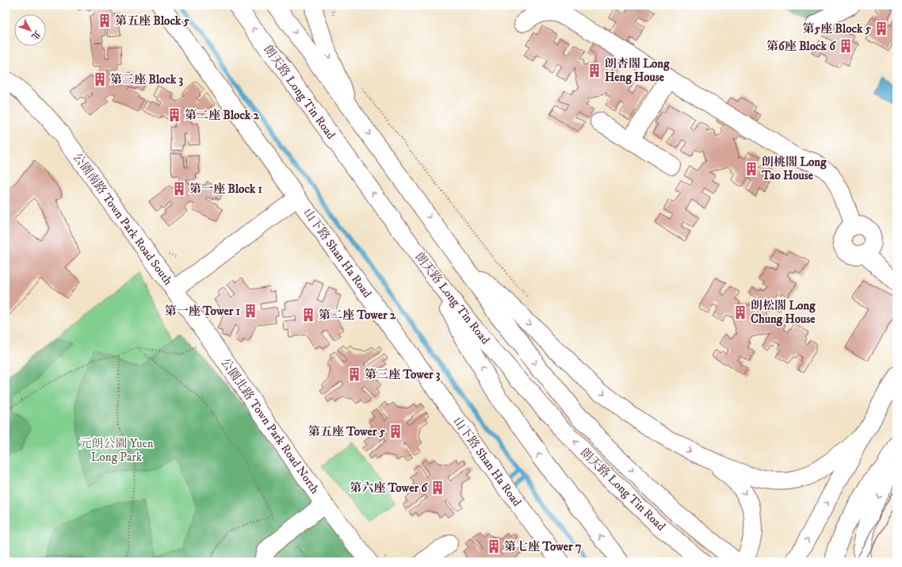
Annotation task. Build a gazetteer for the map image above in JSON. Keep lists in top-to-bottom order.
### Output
{
  "streets": {
    "main road": [
      "朗天路 Long Tin Road",
      "公園南路 Town Park Road South",
      "山下路 Shan Ha Road",
      "公園北路 Town Park Road North"
    ]
  },
  "crossings": [
    ["公園南路 Town Park Road South", "山下路 Shan Ha Road"],
    ["公園南路 Town Park Road South", "公園北路 Town Park Road North"]
  ],
  "parks": ["元朗公園 Yuen Long Park"],
  "places": {
    "building": [
      "第五座 Block 5",
      "第5座 Block 5",
      "第6座 Block 6",
      "朗杏閣 Long Heng House",
      "第三座 Block 3",
      "第二座 Block 2",
      "朗桃閣 Long Tao House",
      "第一座 Block 1",
      "第一座 Tower 1",
      "朗松閣 Long Chung House",
      "第二座 Tower 2",
      "第三座 Tower 3",
      "第五座 Tower 5",
      "第六座 Tower 6",
      "第七座 Tower 7"
    ]
  },
  "north": "bottom right"
}
